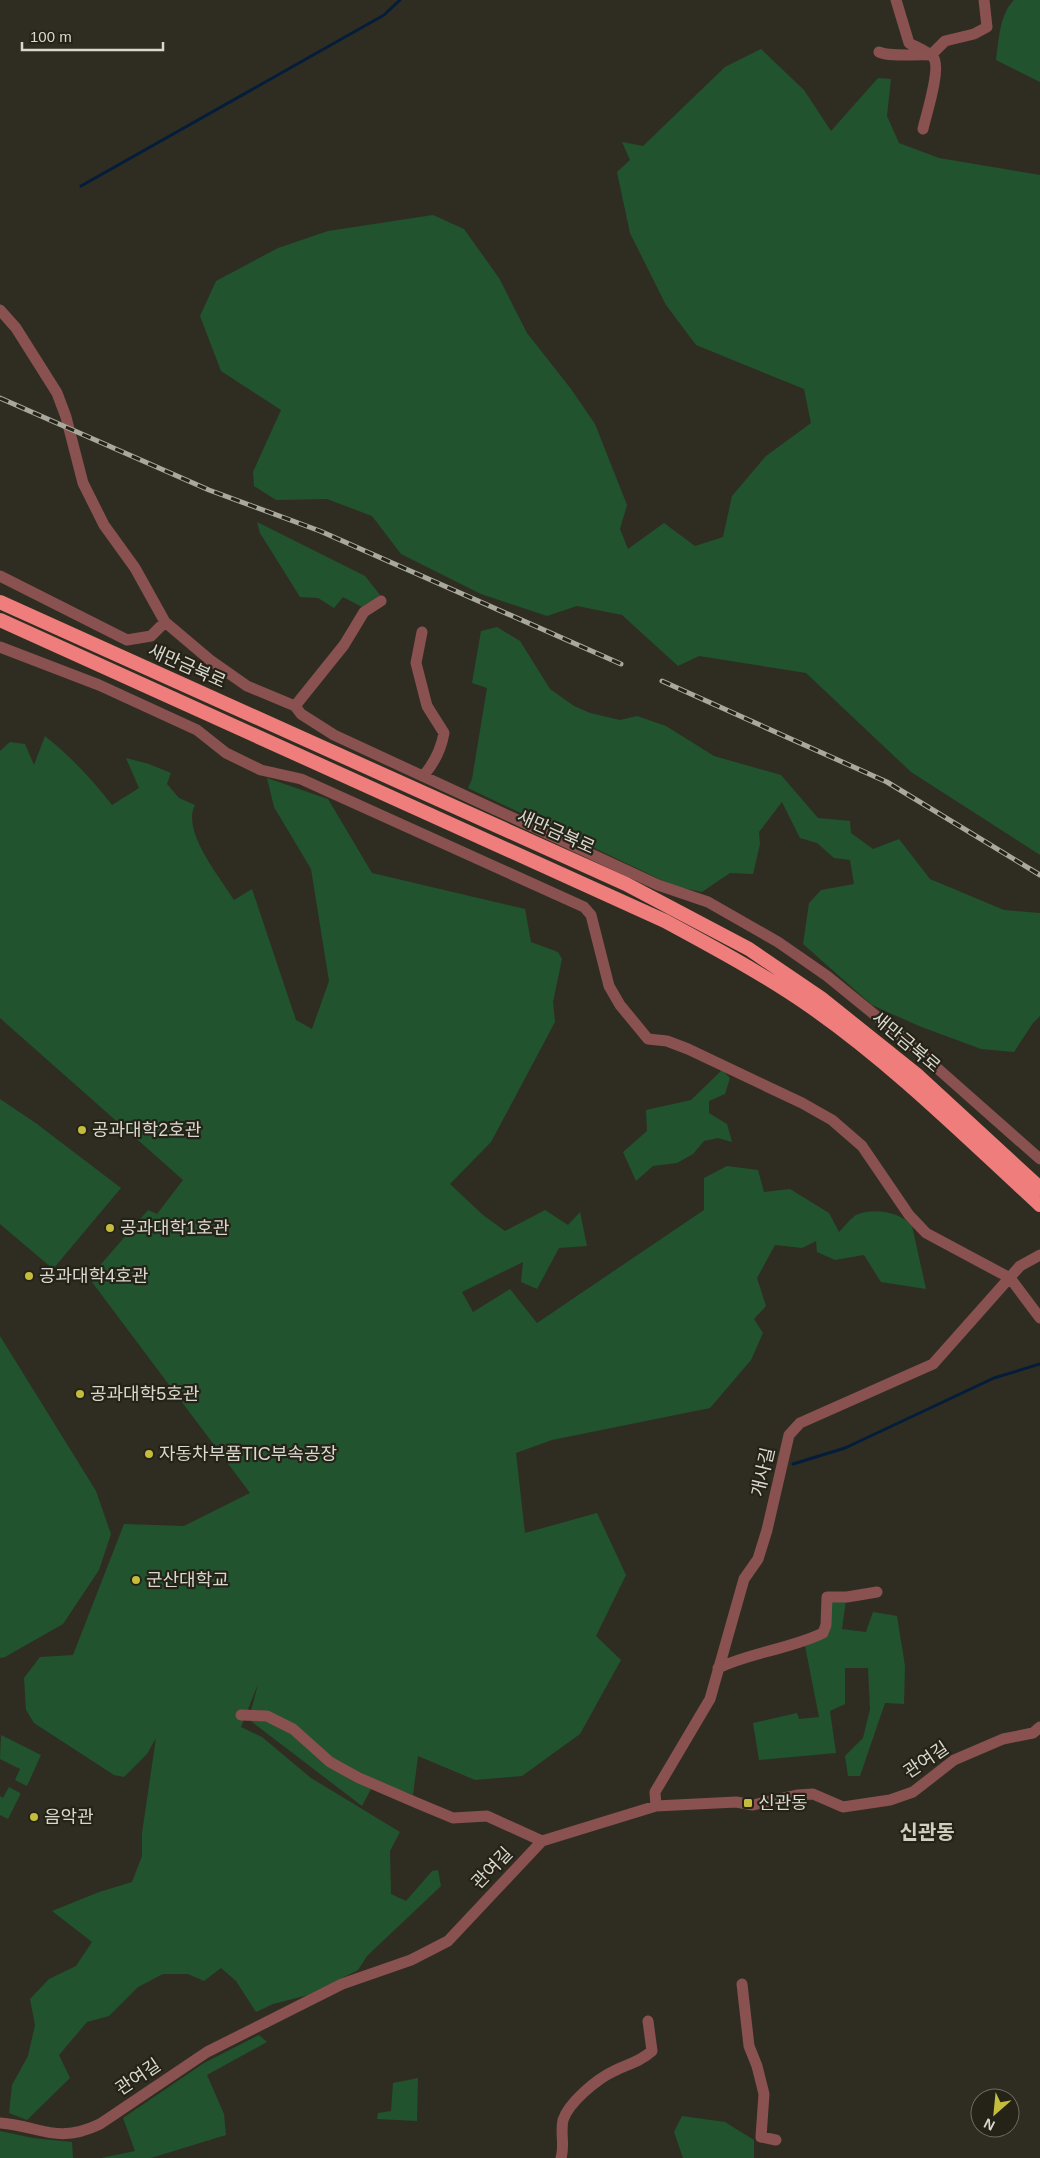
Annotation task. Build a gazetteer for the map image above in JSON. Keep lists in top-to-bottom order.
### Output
{
  "streets": {
    "highway": ["새만금북로"],
    "street": ["개사길", "관여길"]
  },
  "crossings": [
    ["개사길", "관여길"]
  ],
  "districts": ["신관동"],
  "places": {
    "other": [
      "공과대학2호관",
      "공과대학1호관",
      "공과대학4호관",
      "공과대학5호관",
      "자동차부품TIC부속공장",
      "군산대학교",
      "음악관"
    ],
    "transit": ["신관동"]
  },
  "scale_bar": "100 m",
  "north": "bottom left"
}
